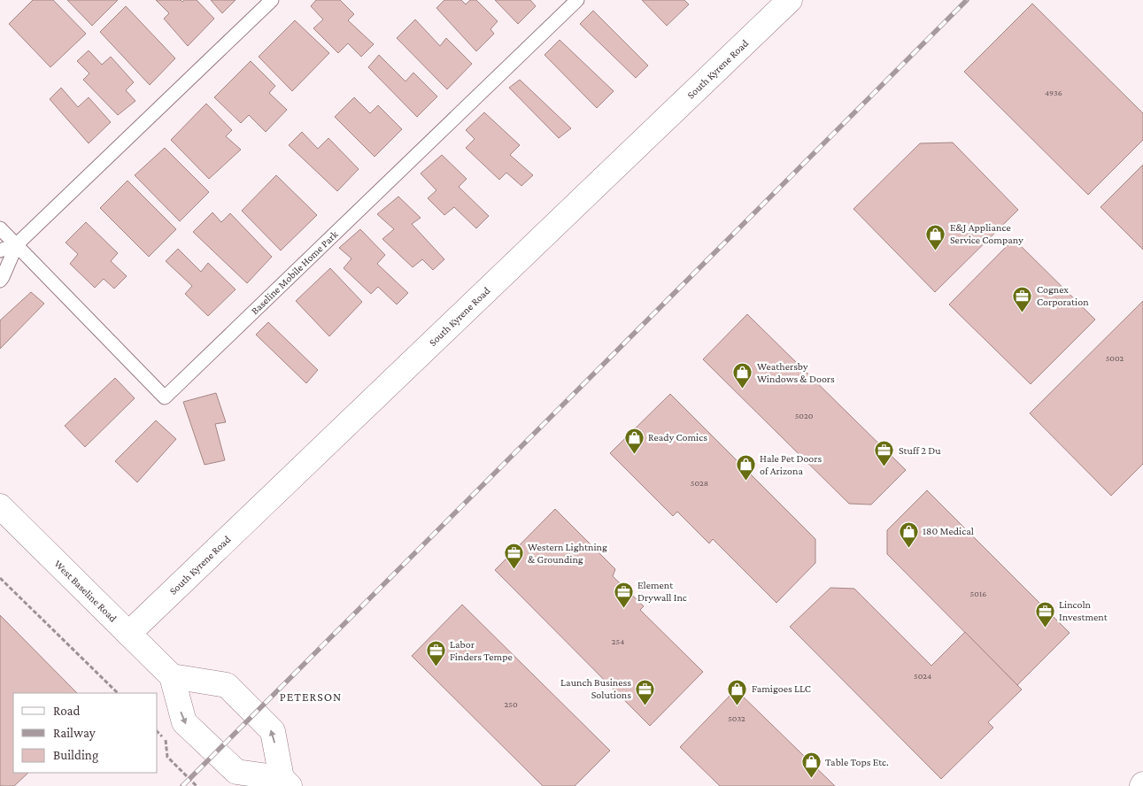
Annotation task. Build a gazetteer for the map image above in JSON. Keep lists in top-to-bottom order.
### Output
{
  "streets": {
    "street": ["South Kyrene Road", "West Baseline Road"],
    "lane": ["Baseline Mobile Home Park"]
  },
  "crossings": [
    ["South Kyrene Road", "West Baseline Road"]
  ],
  "districts": ["PETERSON"],
  "places": {
    "shop": [
      "E&J Appliance Service Company",
      "Weathersby Windows & Doors",
      "Ready Comics",
      "Hale Pet Doors of Arizona",
      "180 Medical",
      "Famigoes LLC",
      "Table Tops Etc."
    ],
    "office": [
      "Cognex Corporation",
      "Stuff 2 Du",
      "Western Lightning & Grounding",
      "Element Drywall Inc",
      "Lincoln Investment",
      "Labor Finders Tempe",
      "Launch Business Solutions"
    ]
  },
  "house_numbers": [
    "4936",
    "5002",
    "5020",
    "5028",
    "5016",
    "254",
    "5024",
    "250",
    "5032"
  ],
  "legend": ["Road", "Railway", "Building"]
}
